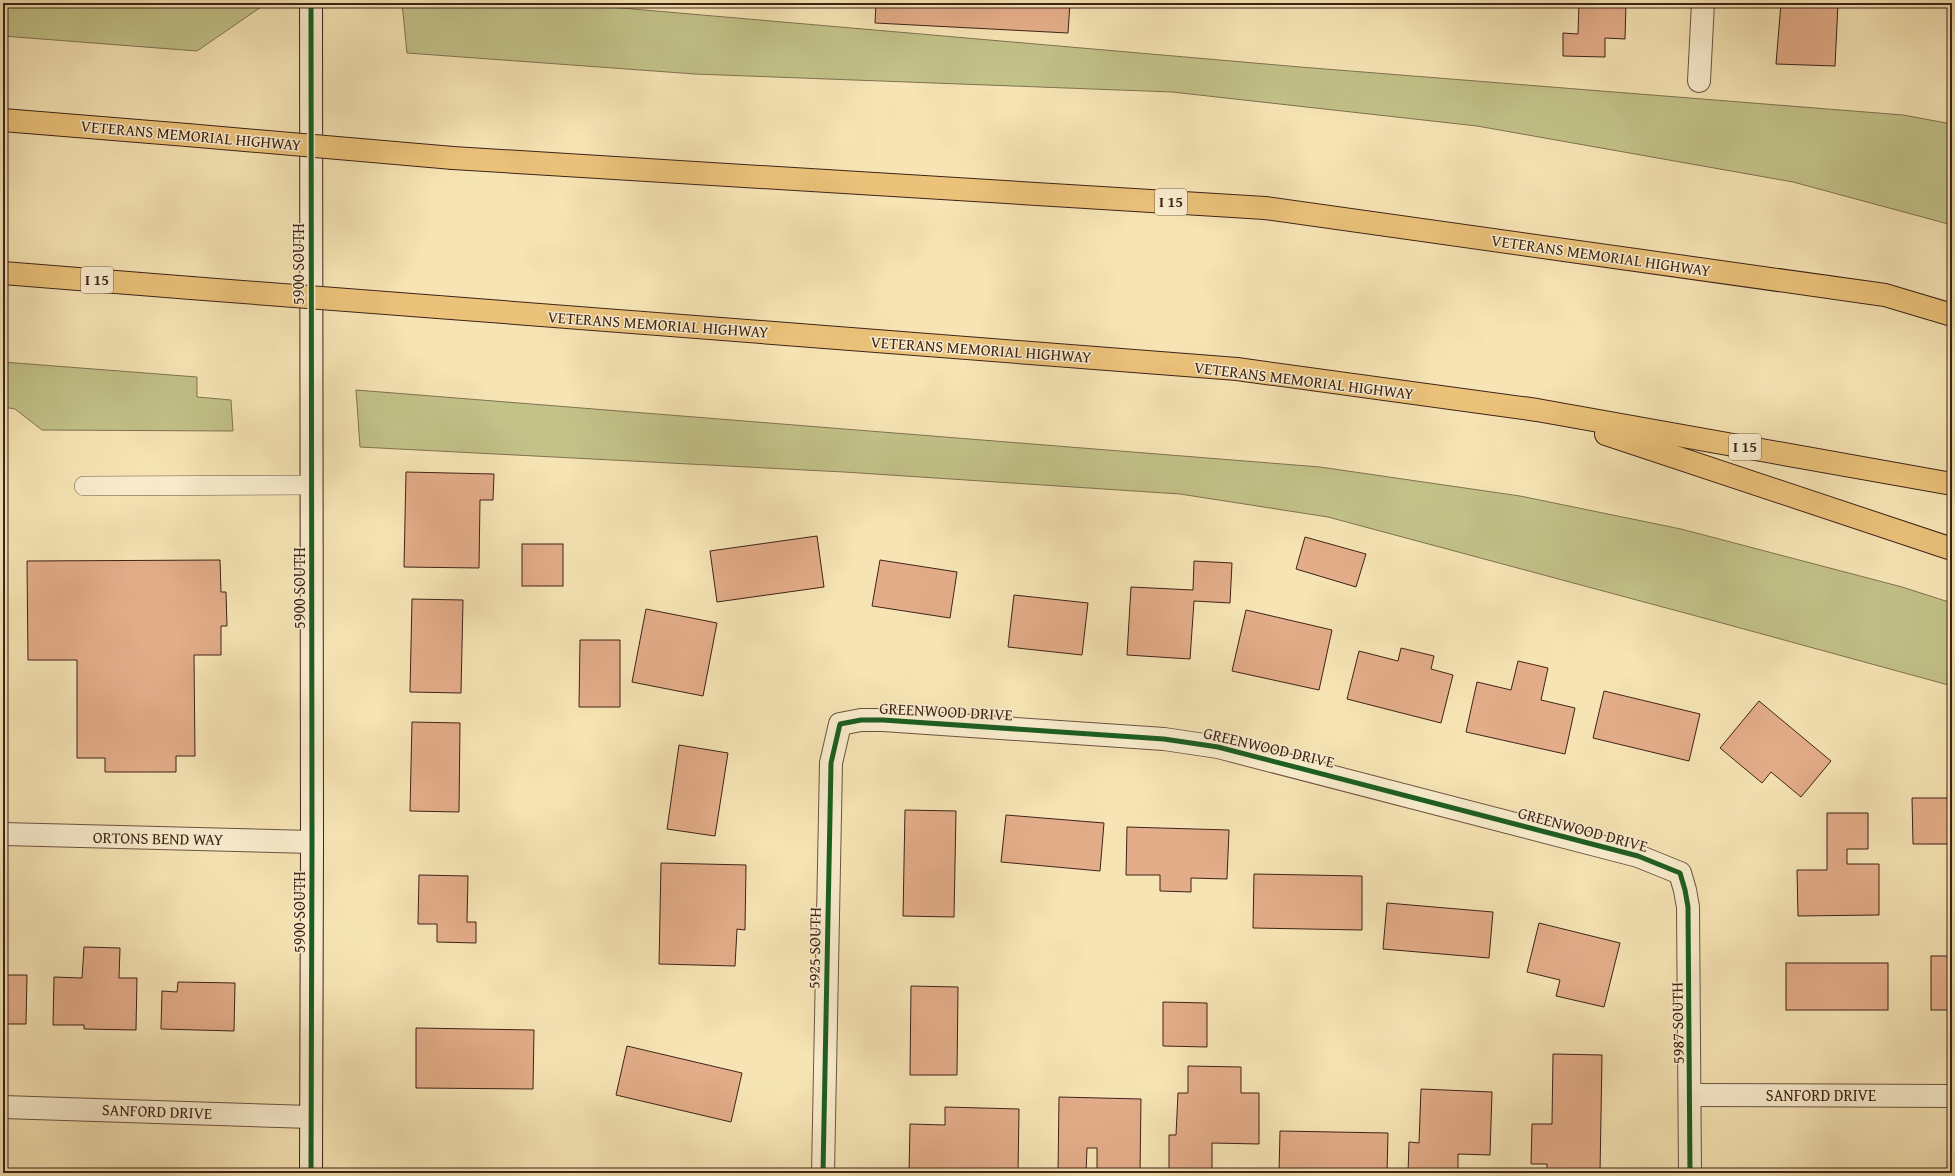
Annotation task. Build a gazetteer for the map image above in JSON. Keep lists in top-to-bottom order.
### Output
{
  "streets": {
    "highway": ["VETERANS MEMORIAL HIGHWAY", "I 15"],
    "street": [
      "5900 SOUTH",
      "GREENWOOD DRIVE",
      "ORTONS BEND WAY",
      "5925 SOUTH",
      "5987 SOUTH",
      "SANFORD DRIVE"
    ]
  },
  "crossings": [
    ["5900 SOUTH", "ORTONS BEND WAY"],
    ["5900 SOUTH", "SANFORD DRIVE"],
    ["GREENWOOD DRIVE", "5925 SOUTH"],
    ["GREENWOOD DRIVE", "5987 SOUTH"],
    ["5987 SOUTH", "SANFORD DRIVE"]
  ]
}
